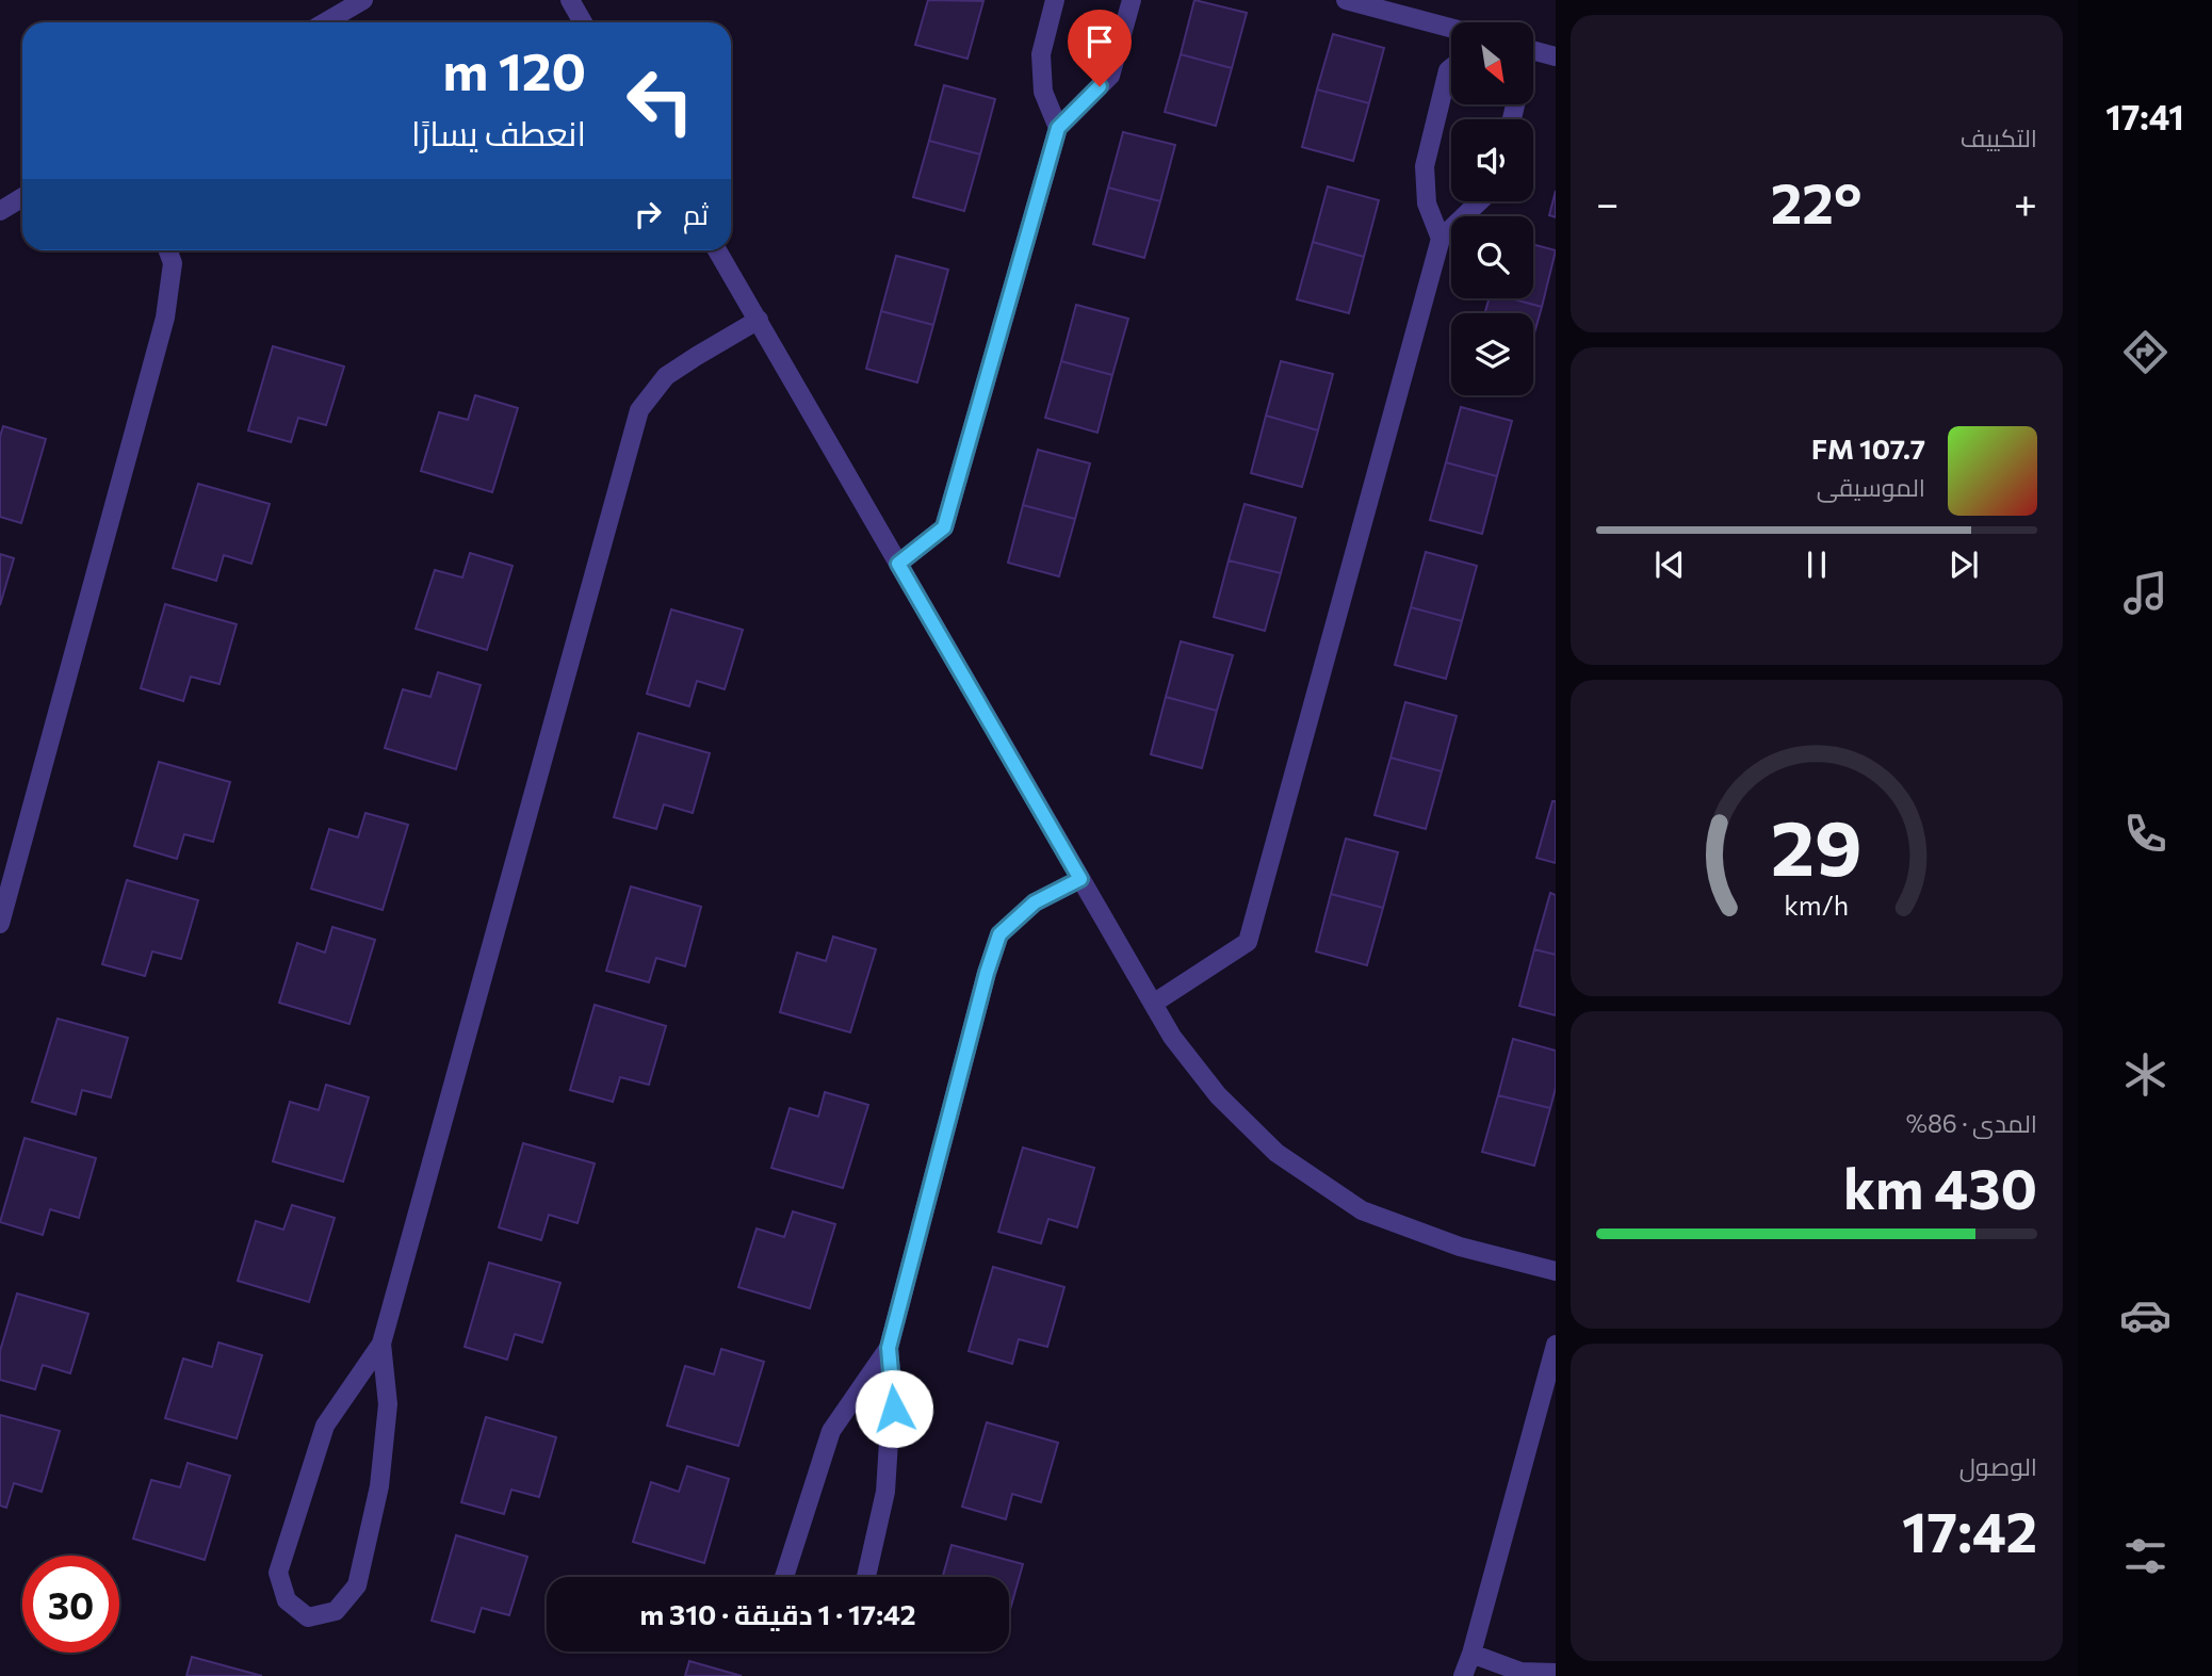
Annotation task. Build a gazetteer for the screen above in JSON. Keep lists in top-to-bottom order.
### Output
{
  "north": "bottom right",
  "page": {
    "tabs": "17:41",
    "tile": [
      "التكييف",
      ["المدى · 86%", "430 km"],
      ["الوصول", "17:42"]
    ],
    "turn": ["120 m", "انعطف يسارًا"],
    "heat": ["−", "22°", "+"],
    "then": "ثم",
    "song": ["107.7 FM", "الموسيقى"],
    "limit": "30",
    "trip": "17:42 · 1 دقيقة · 310 m",
    "gauge": ["29", "km/h"]
  }
}
